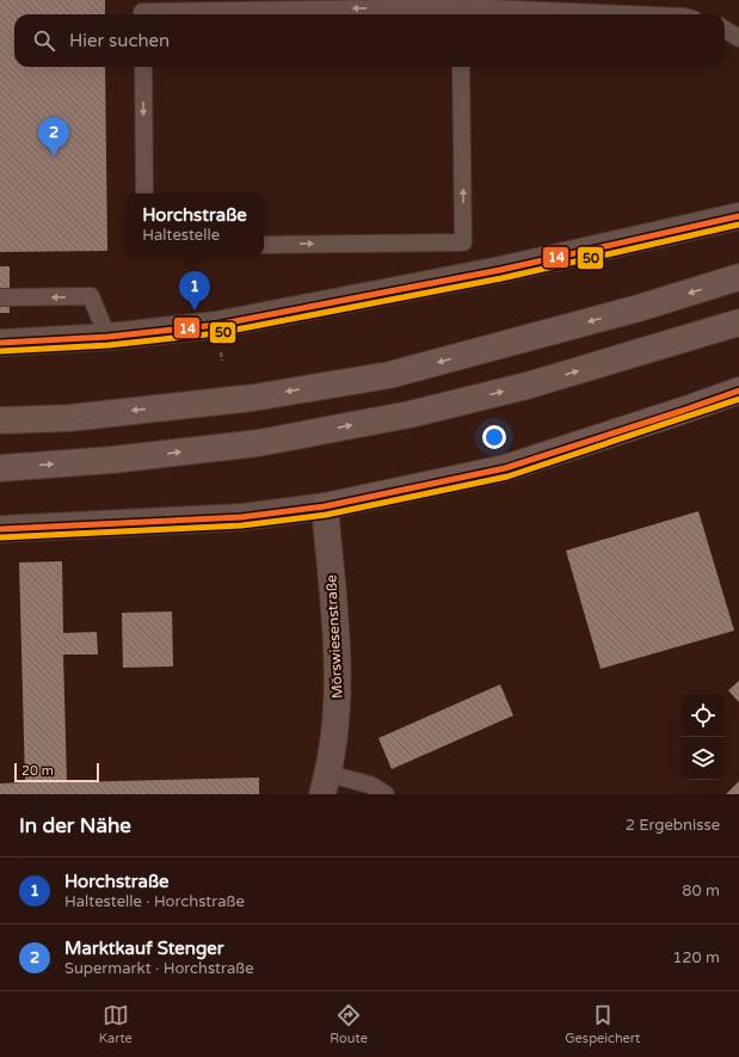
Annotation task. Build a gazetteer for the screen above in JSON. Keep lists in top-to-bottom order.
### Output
{
  "streets": {
    "street": ["Mörswiesenstraße"]
  },
  "lines": ["transit line 14", "transit line 50"],
  "scale_bar": "20 m",
  "page": {
    "search": "Hier suchen",
    "pins": ["2", "1"],
    "popup": ["Horchstraße", "Haltestelle"],
    "scale": "20 m",
    "heading": ["In der Nähe", "2 Ergebnisse"],
    "list": [
      {
        "mark": "1",
        "name": "Horchstraße",
        "note": "Haltestelle · Horchstraße",
        "value": "80 m"
      },
      {
        "mark": "2",
        "name": "Marktkauf Stenger",
        "note": "Supermarkt · Horchstraße",
        "value": "120 m"
      }
    ],
    "nav": ["Karte", "Route", "Gespeichert"]
  }
}
